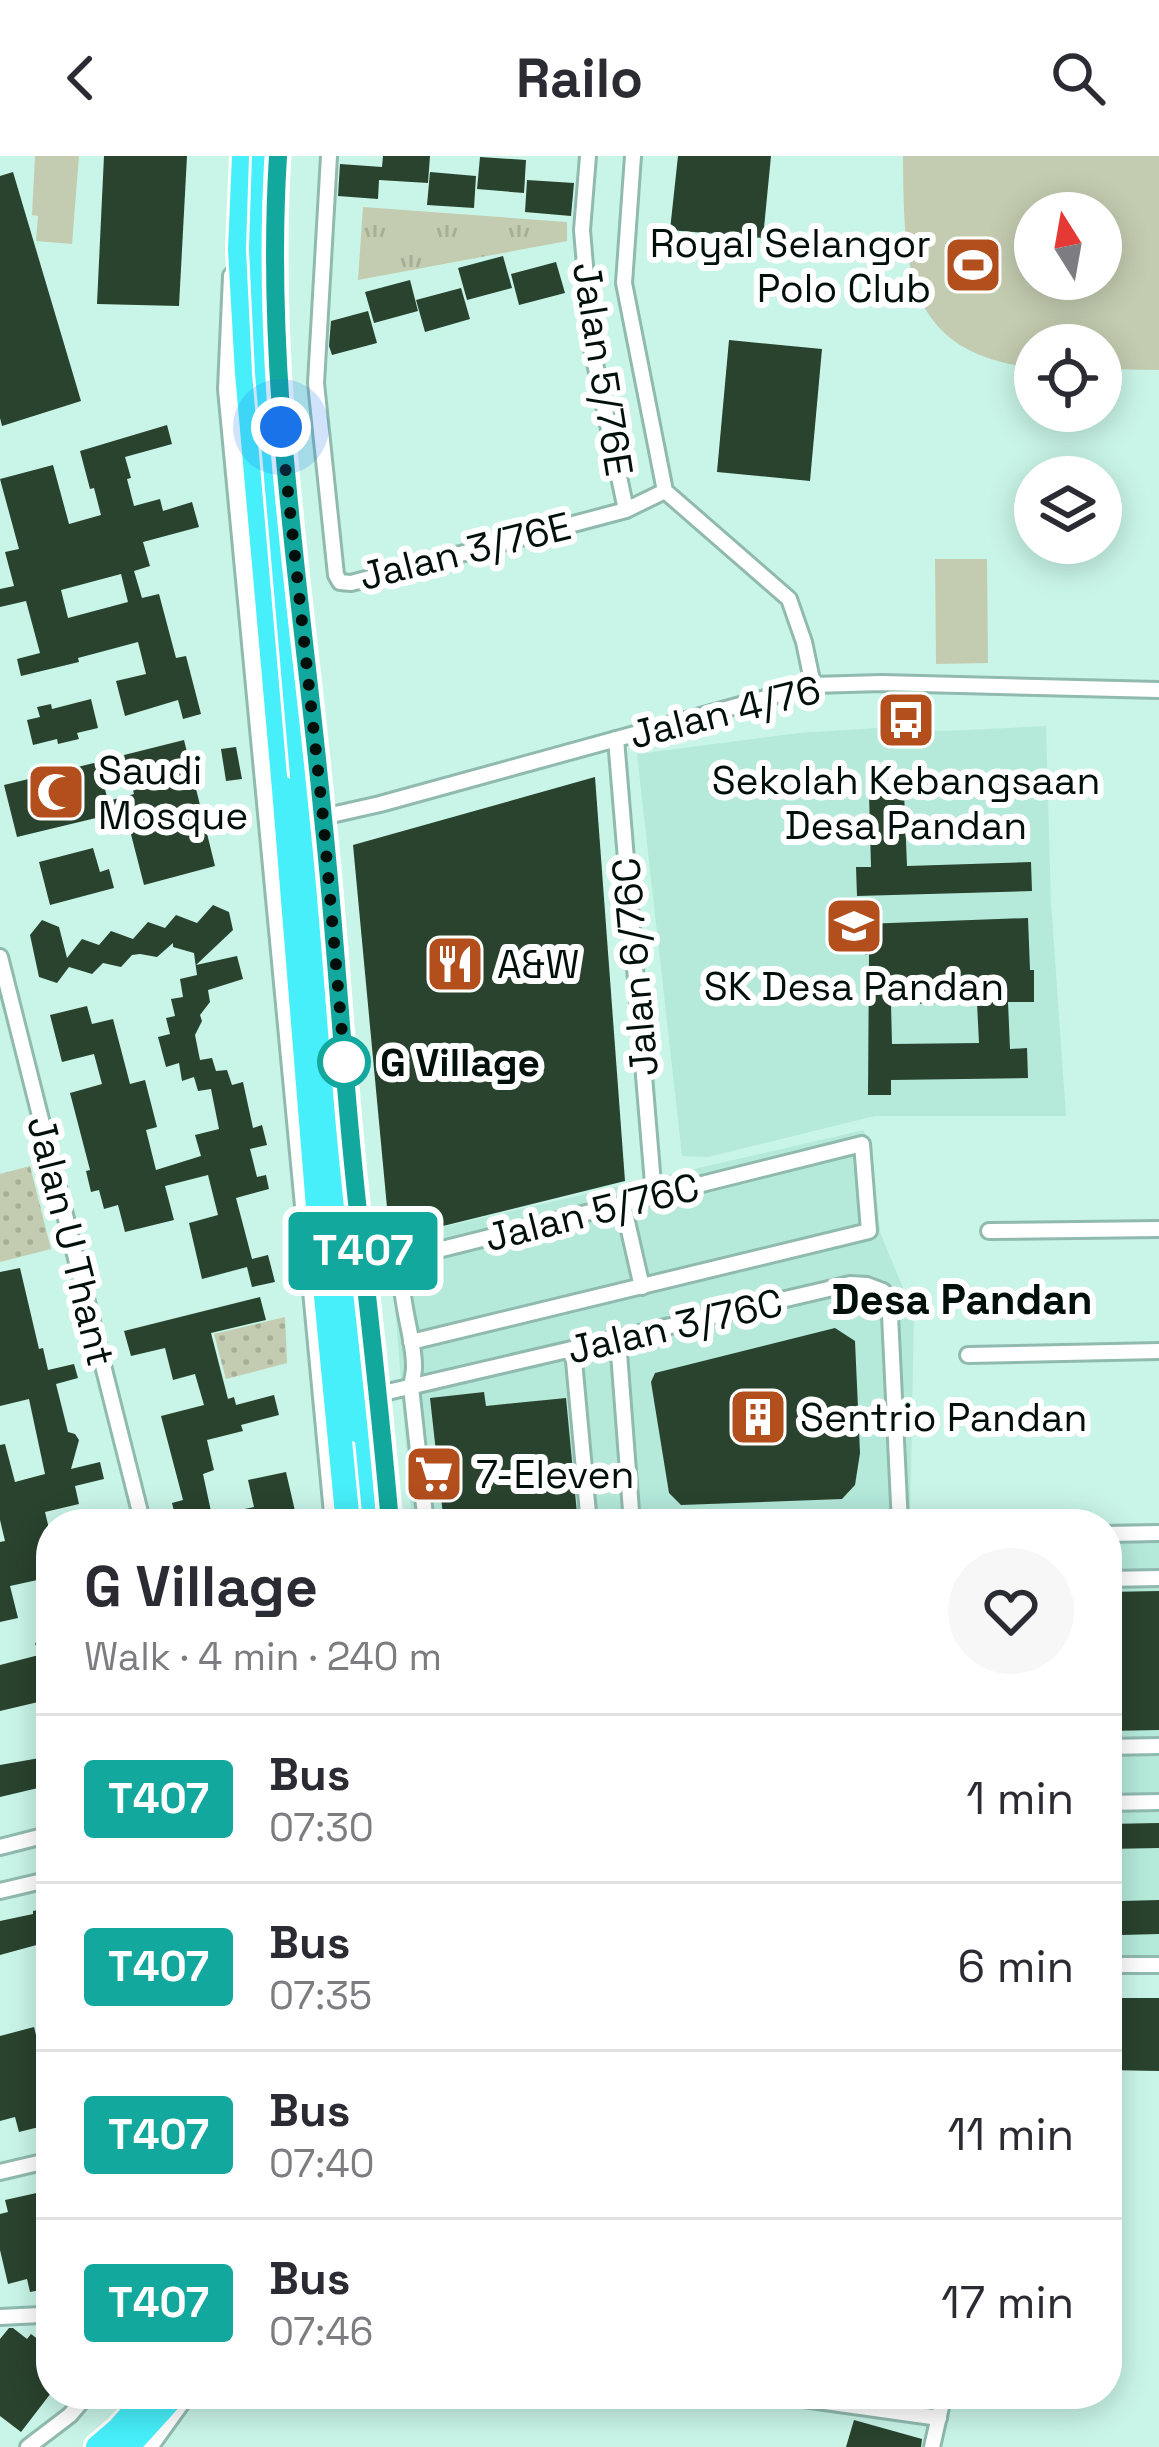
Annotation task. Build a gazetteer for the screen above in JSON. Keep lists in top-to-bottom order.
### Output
{
  "streets": {
    "street": [
      "Jalan 5/76E",
      "Jalan 3/76E",
      "Jalan 4/76",
      "Jalan 6/76C",
      "Jalan 5/76C",
      "Jalan U Thant",
      "Jalan 3/76C"
    ]
  },
  "crossings": [
    ["Jalan 5/76E", "Jalan 3/76E"],
    ["Jalan 4/76", "Jalan 6/76C"],
    ["Jalan 6/76C", "Jalan 5/76C"]
  ],
  "districts": ["Desa Pandan"],
  "places": {
    "sports": ["Royal Selangor Polo Club"],
    "bus stop": ["Sekolah Kebangsaan Desa Pandan"],
    "mosque": ["Saudi Mosque"],
    "school or university": ["SK Desa Pandan"],
    "restaurant": ["A&W"],
    "other": ["G Village"],
    "building": ["Sentrio Pandan"],
    "supermarket": ["7-Eleven"]
  },
  "lines": ["bus line T407"],
  "north": "top",
  "page": {
    "header": "Railo",
    "on_map": "T407",
    "heading": ["G Village", "Walk · 4 min · 240 m"],
    "list": [
      {
        "mark": "T407",
        "name": "Bus",
        "note": "07:30",
        "value": "1 min"
      },
      {
        "mark": "T407",
        "name": "Bus",
        "note": "07:35",
        "value": "6 min"
      },
      {
        "mark": "T407",
        "name": "Bus",
        "note": "07:40",
        "value": "11 min"
      },
      {
        "mark": "T407",
        "name": "Bus",
        "note": "07:46",
        "value": "17 min"
      }
    ]
  }
}
